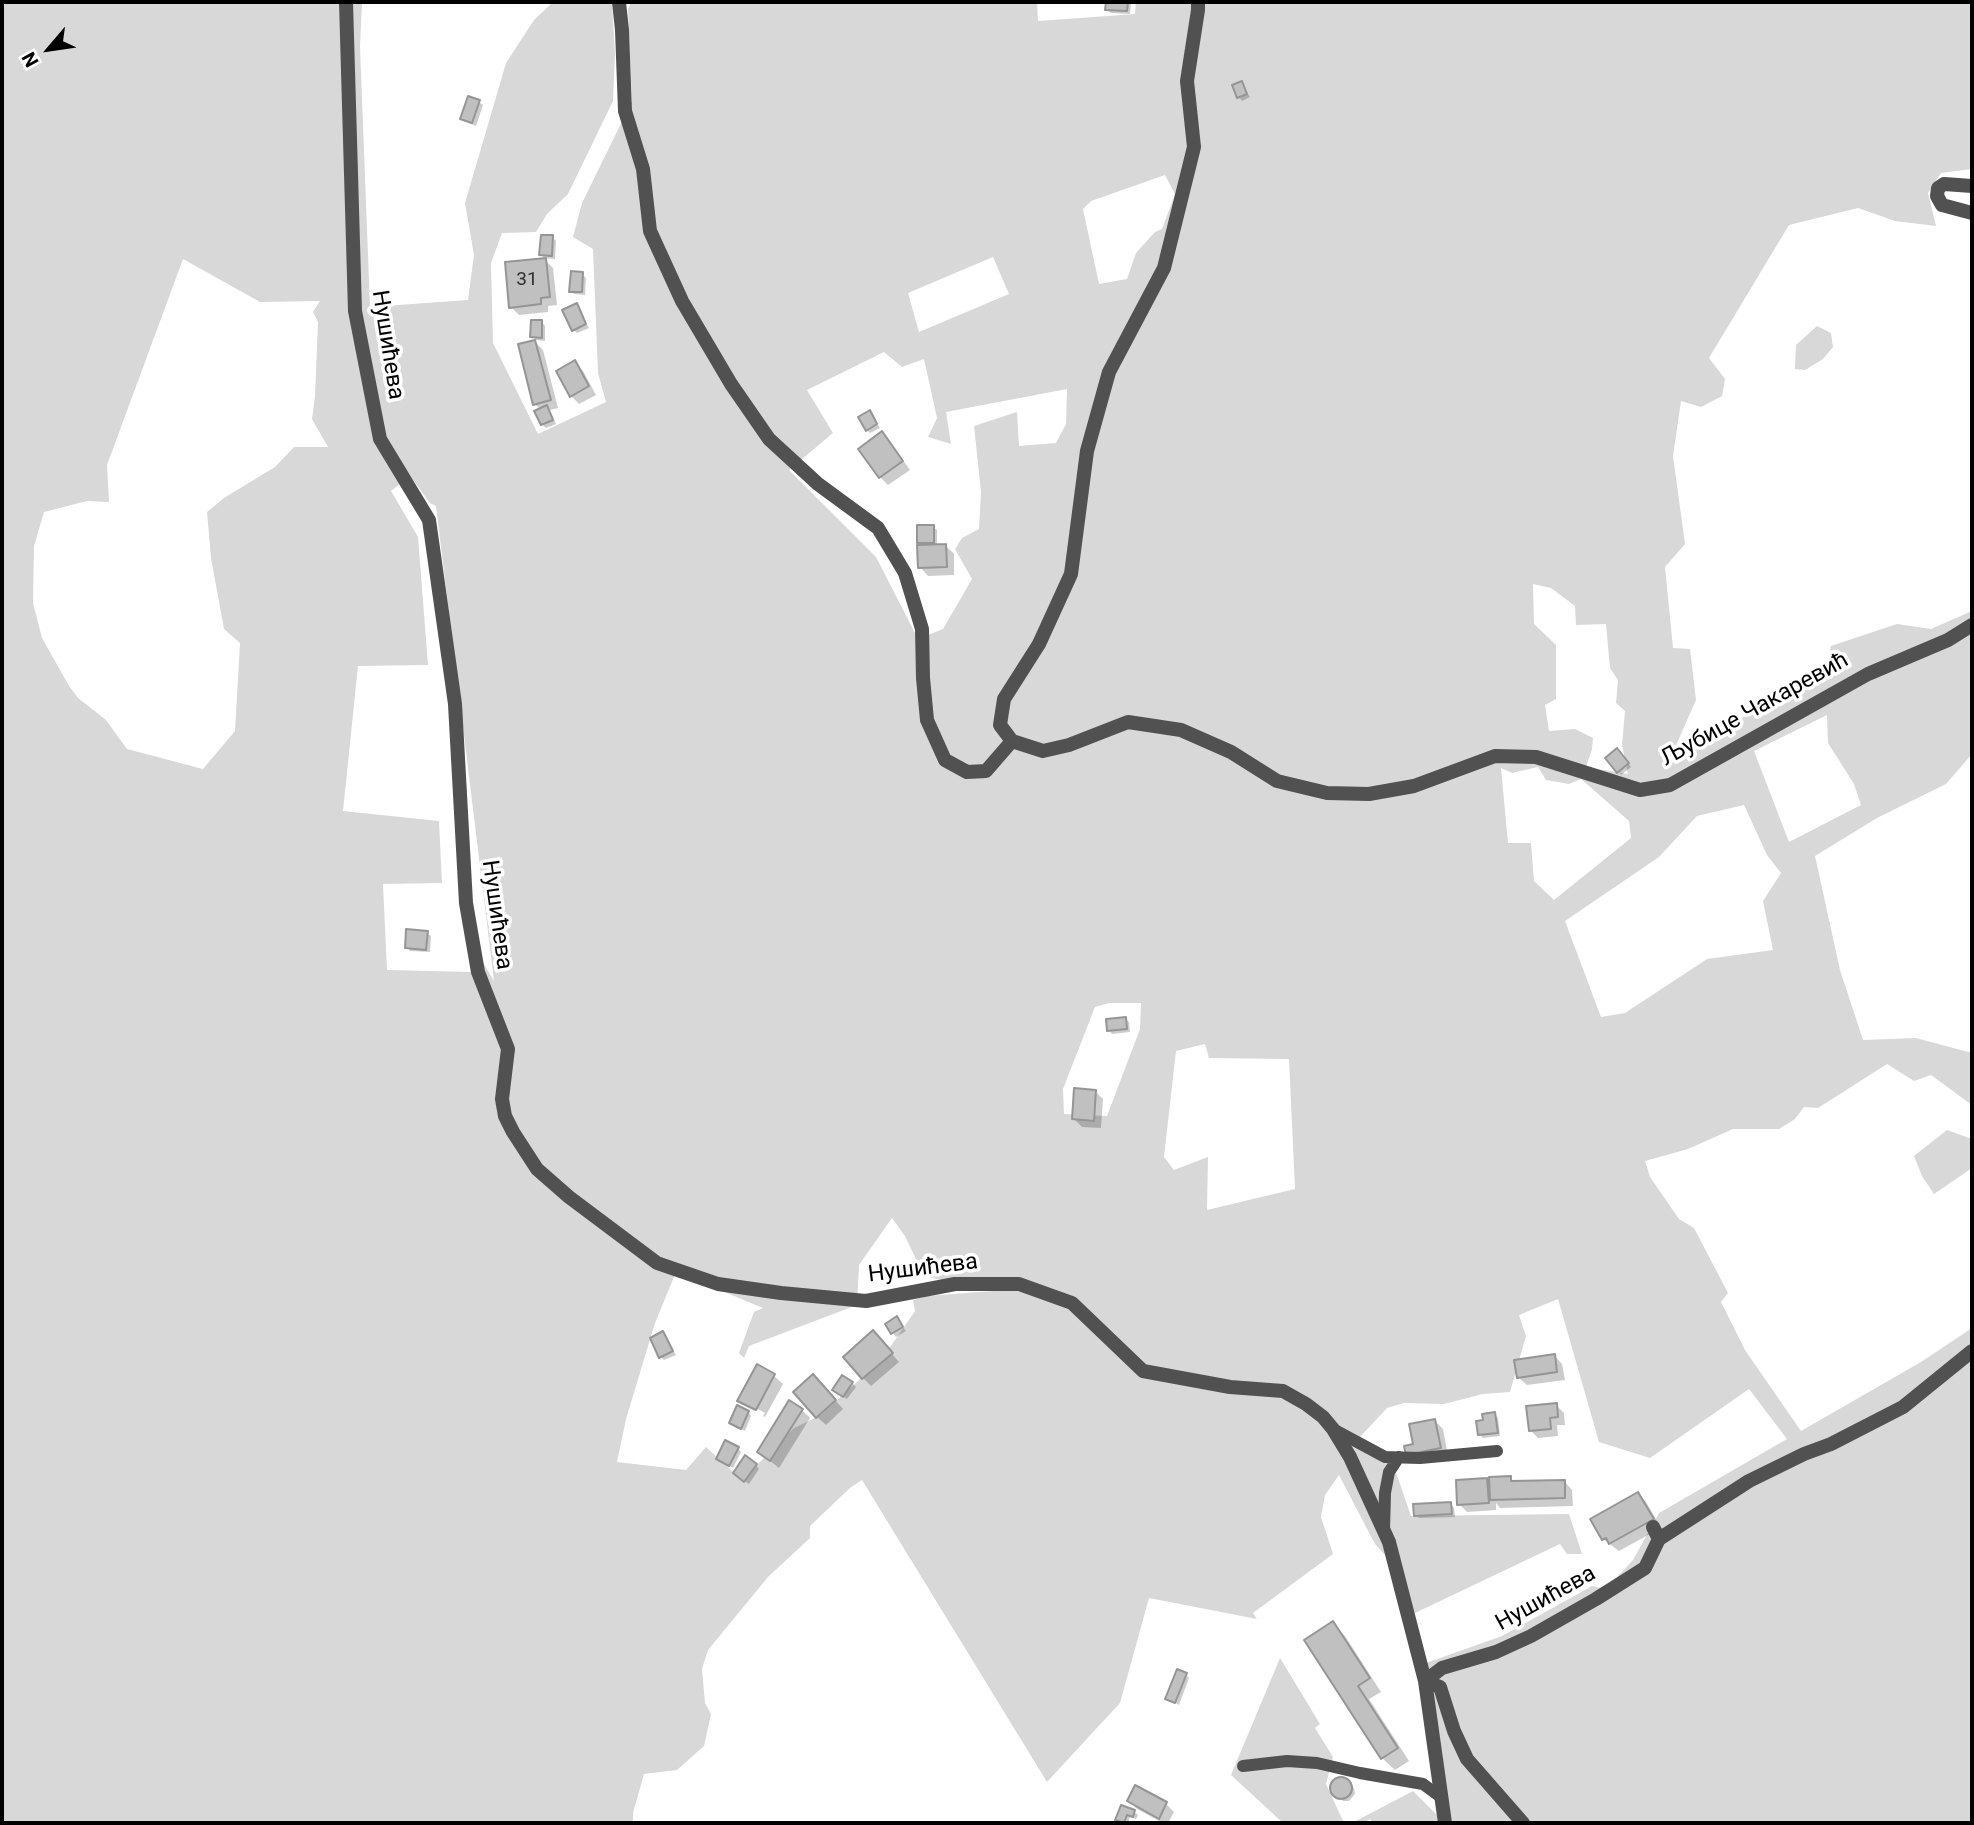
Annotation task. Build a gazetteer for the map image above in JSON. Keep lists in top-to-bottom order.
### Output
{
  "streets": {
    "street": ["Нушићева", "Љубице Чакаревић"]
  },
  "house_numbers": ["31"],
  "north": "bottom left"
}
